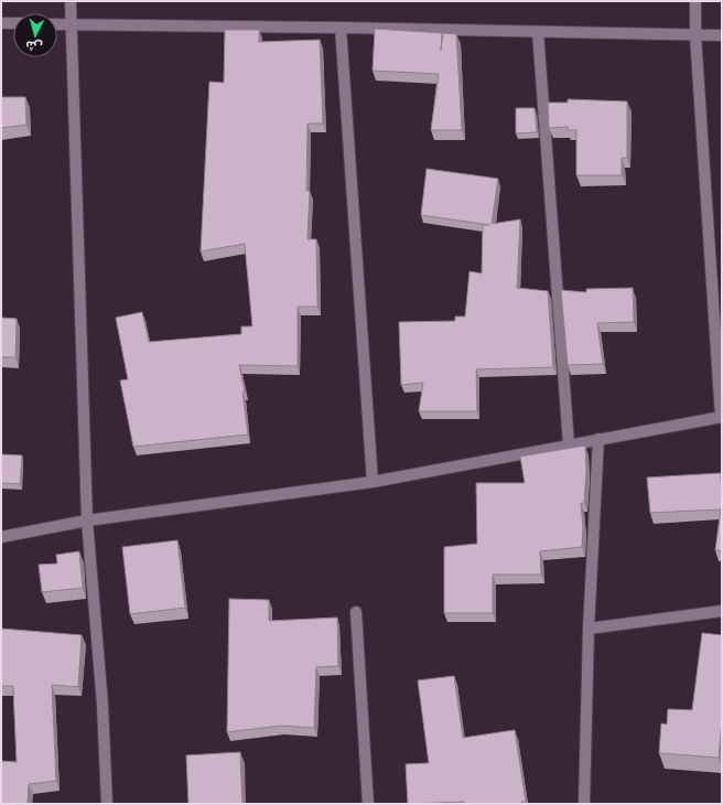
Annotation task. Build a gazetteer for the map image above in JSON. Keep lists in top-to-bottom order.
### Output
{
  "north": "bottom"
}
